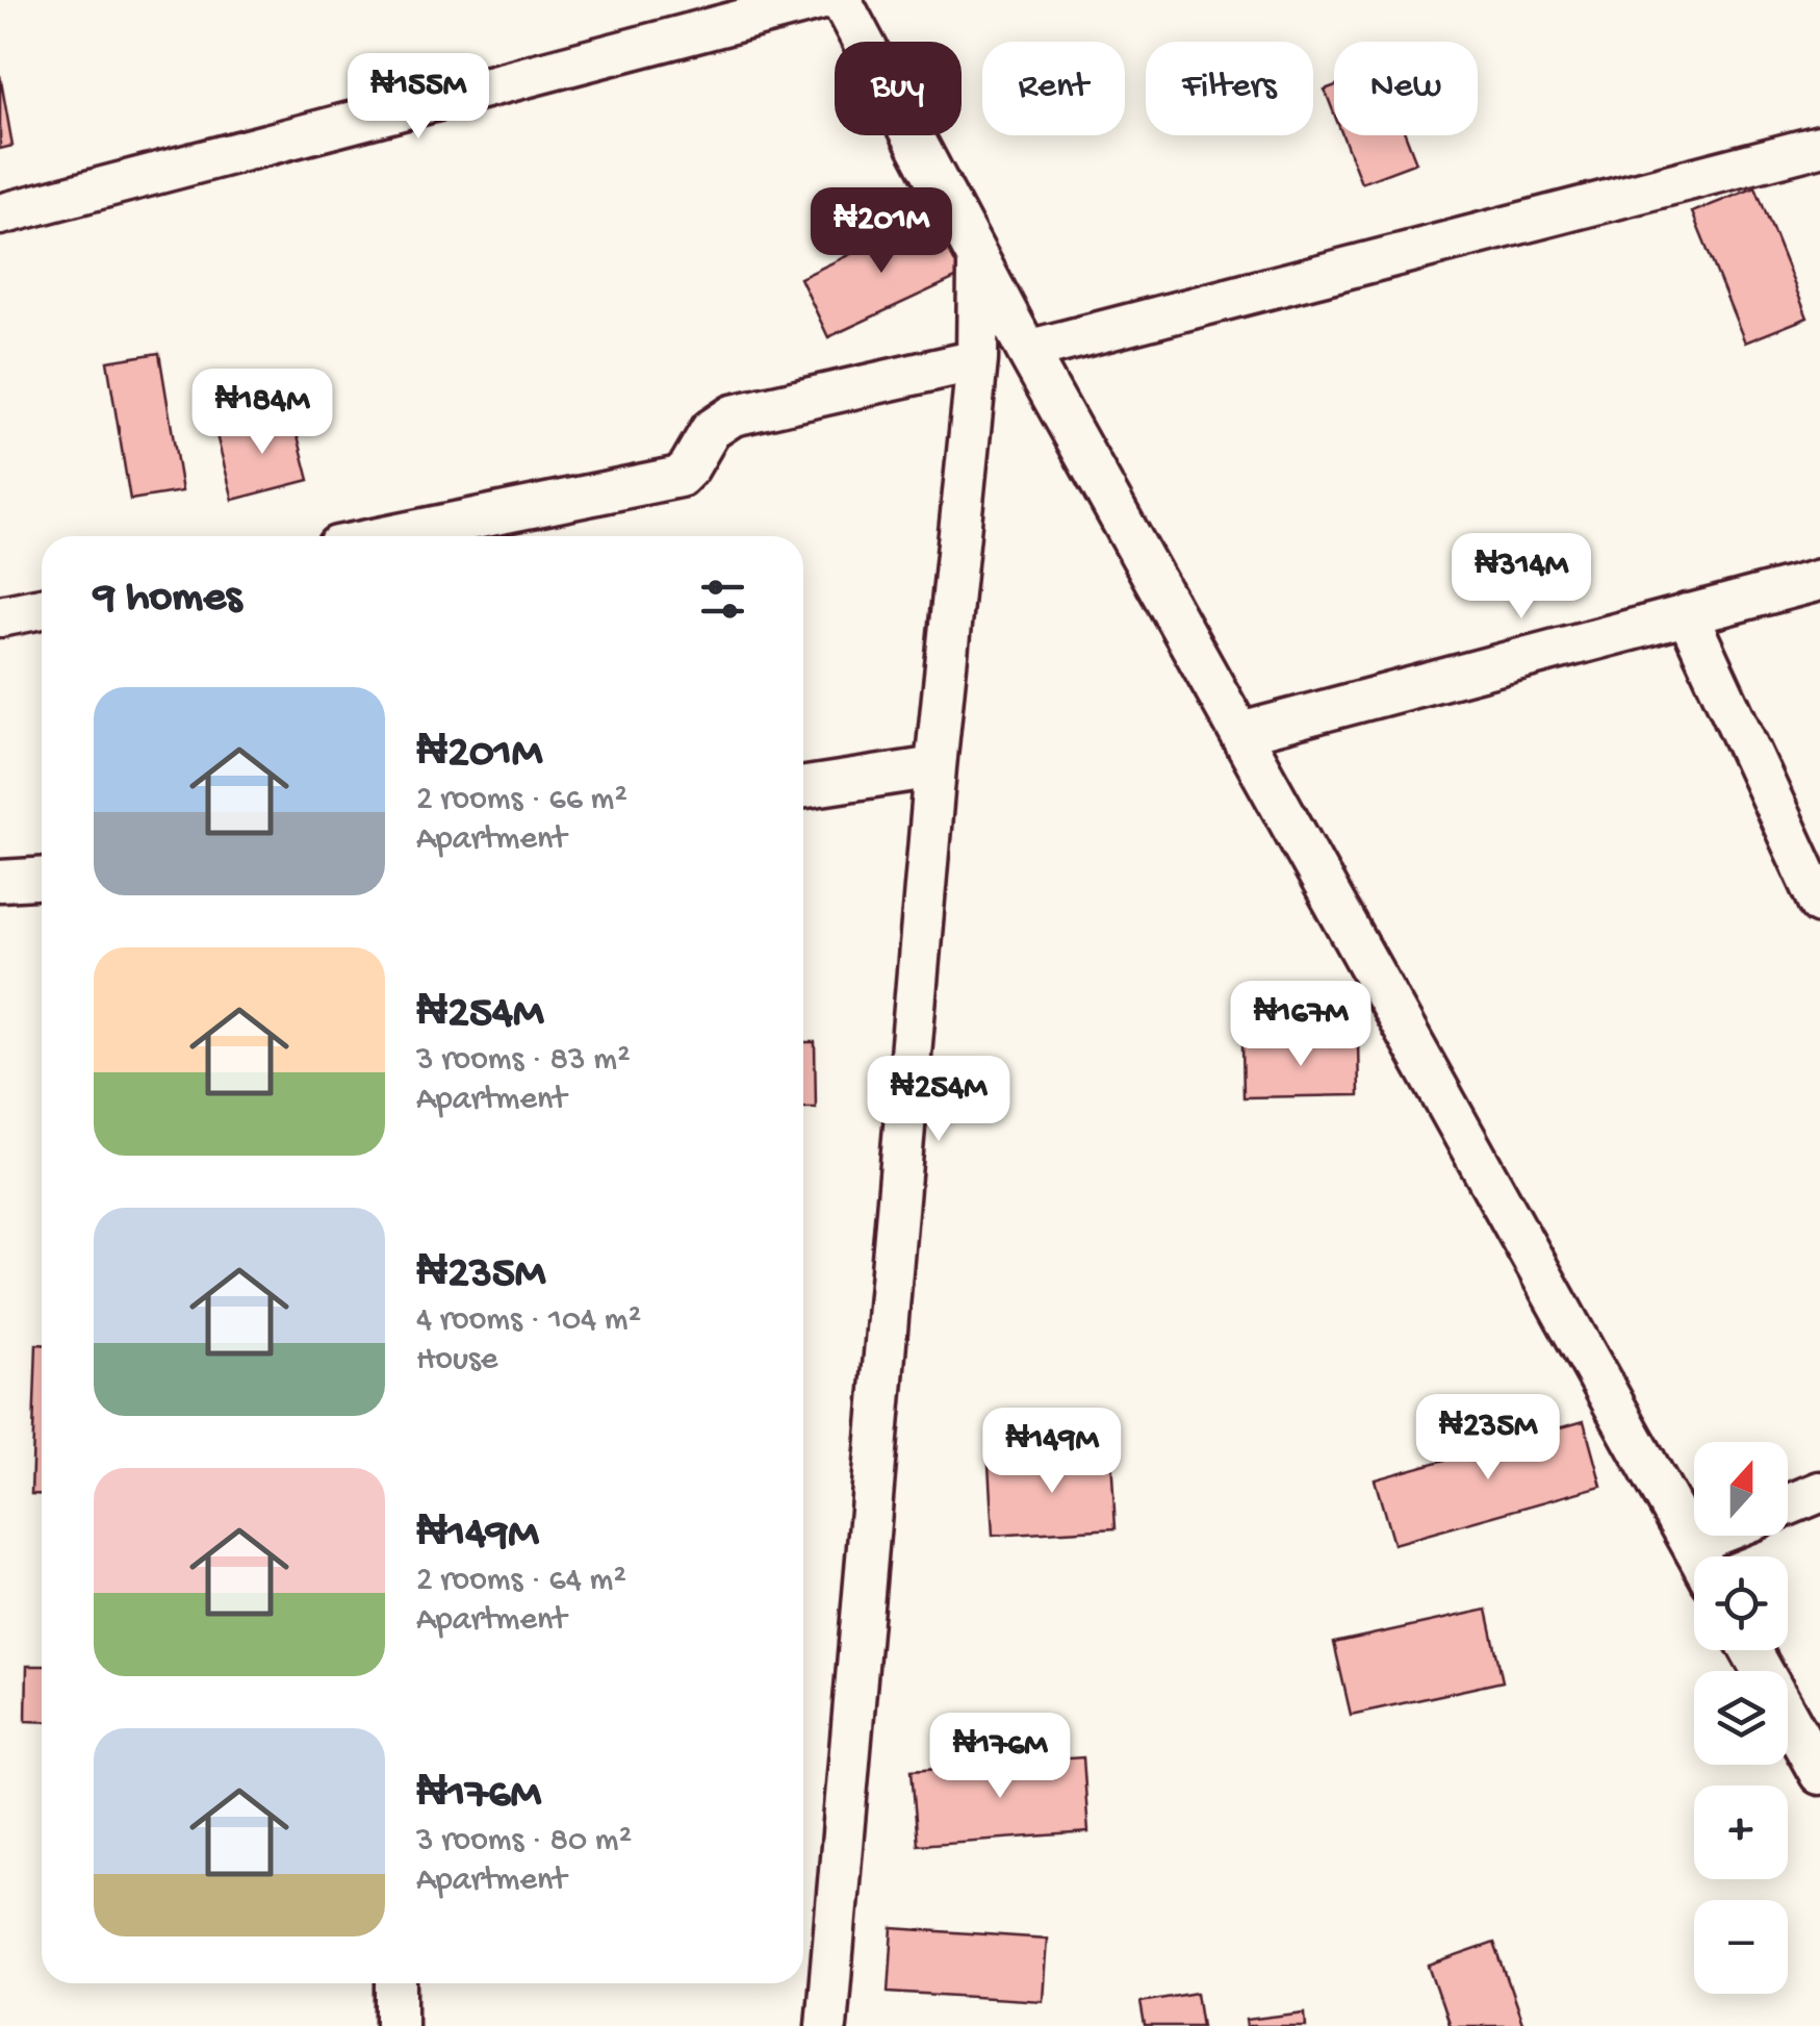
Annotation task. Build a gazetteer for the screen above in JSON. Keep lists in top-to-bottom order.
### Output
{
  "north": "top",
  "page": {
    "chip": [
      "Buy",
      "Rent",
      "Filters",
      "New"
    ],
    "price": [
      "₦155M",
      "₦201M",
      "₦184M",
      "₦314M",
      "₦167M",
      "₦254M",
      "₦235M",
      "₦149M",
      "₦176M"
    ],
    "heading": "9 homes",
    "list": [
      {
        "name": "₦201M",
        "note": "2 rooms · 66 m² · Apartment"
      },
      {
        "name": "₦254M",
        "note": "3 rooms · 83 m² · Apartment"
      },
      {
        "name": "₦235M",
        "note": "4 rooms · 104 m² · House"
      },
      {
        "name": "₦149M",
        "note": "2 rooms · 64 m² · Apartment"
      },
      {
        "name": "₦176M",
        "note": "3 rooms · 80 m² · Apartment"
      }
    ],
    "map_buttons": ["+", "−"]
  }
}
